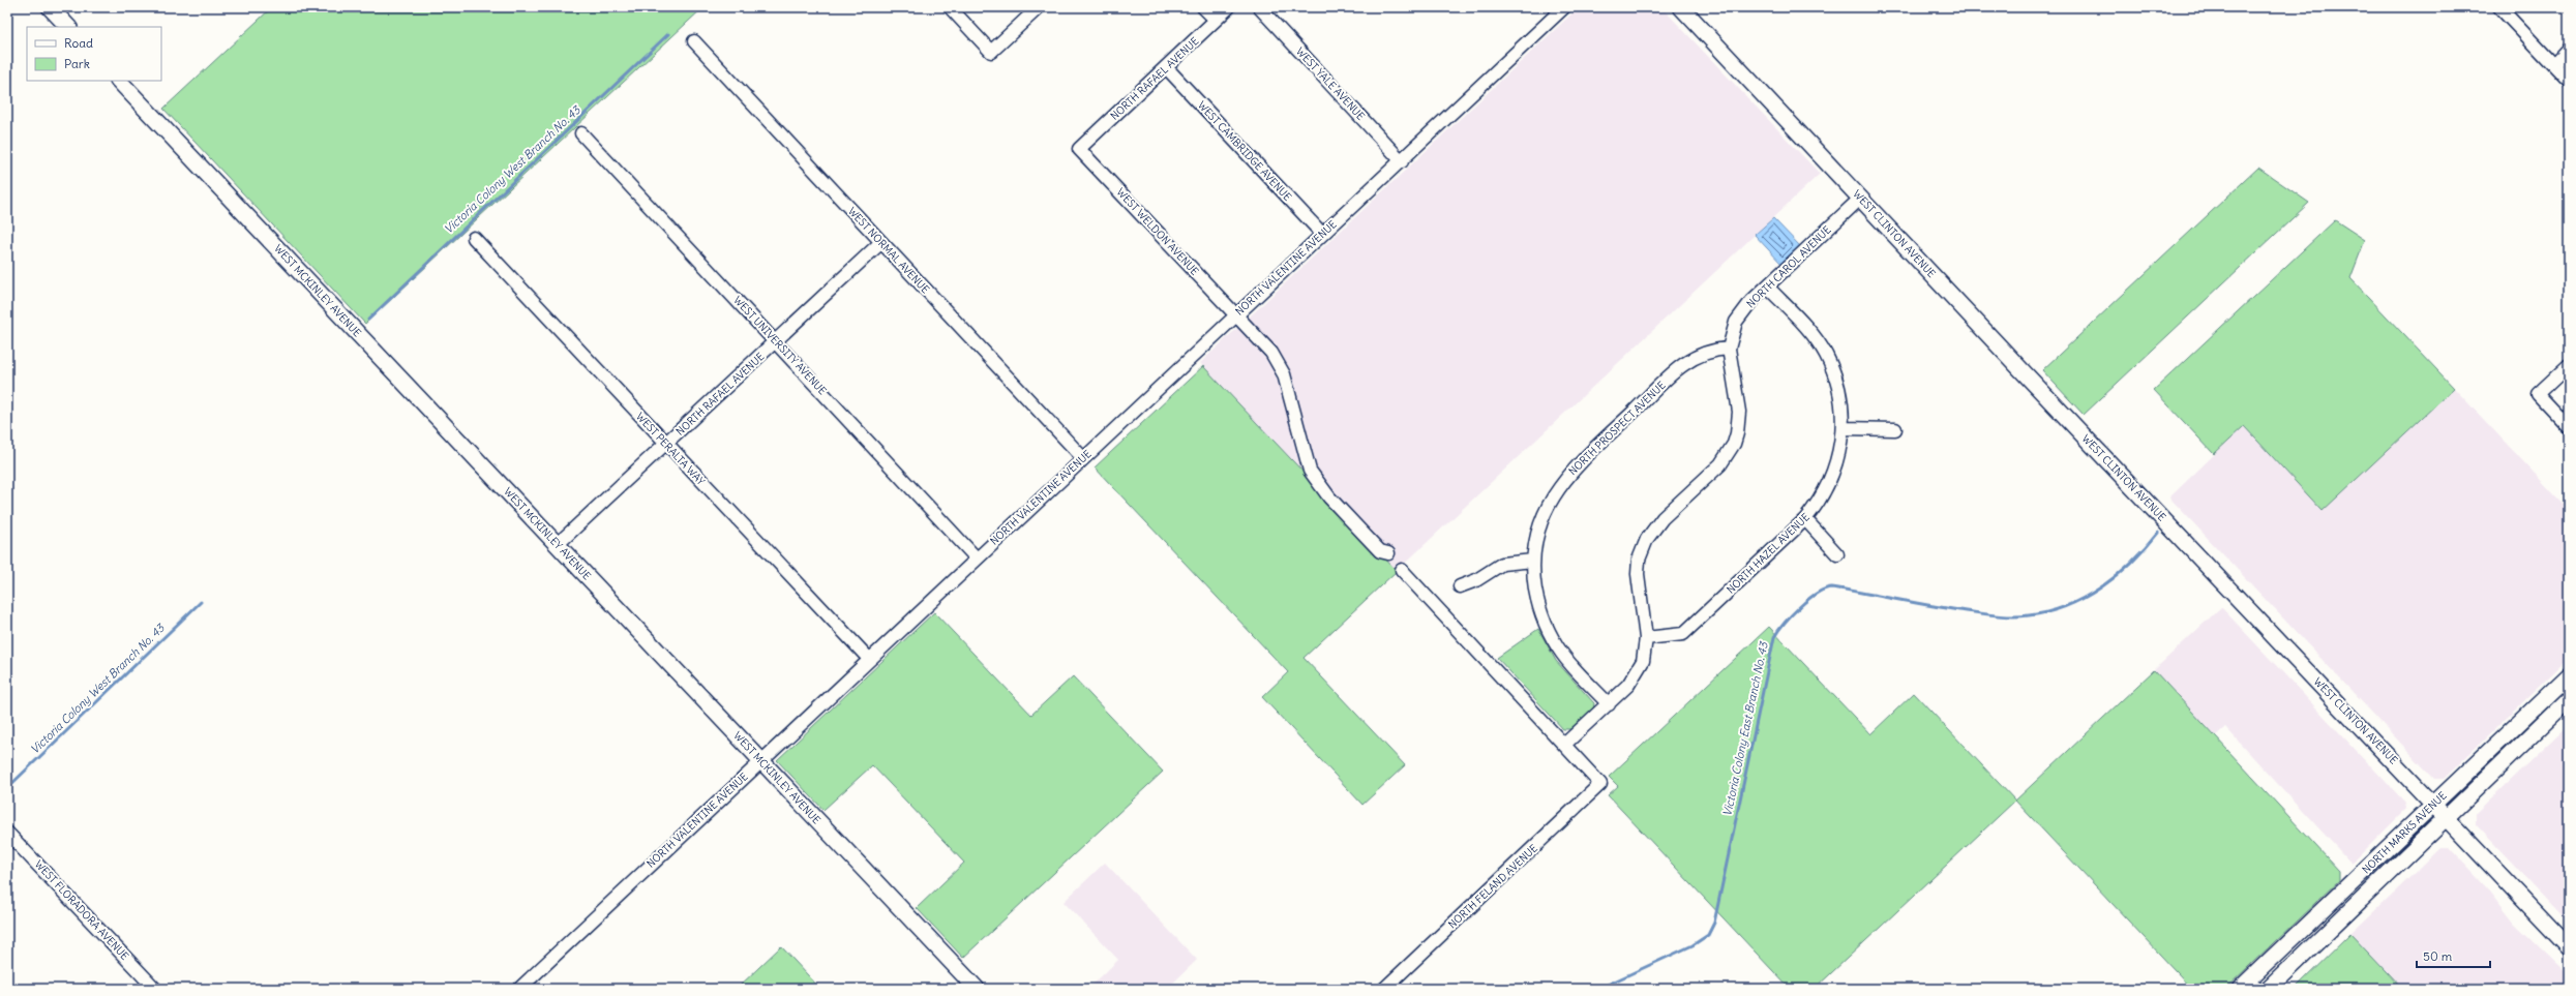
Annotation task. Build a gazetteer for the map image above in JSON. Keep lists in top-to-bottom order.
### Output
{
  "streets": {
    "main road": ["WEST CLINTON AVENUE", "WEST MCKINLEY AVENUE", "NORTH MARKS AVENUE"],
    "street": [
      "NORTH RAFAEL AVENUE",
      "WEST YALE AVENUE",
      "WEST CAMBRIDGE AVENUE",
      "WEST WELDON AVENUE",
      "WEST NORMAL AVENUE",
      "NORTH CAROL AVENUE",
      "NORTH VALENTINE AVENUE",
      "WEST UNIVERSITY AVENUE",
      "NORTH PROSPECT AVENUE",
      "WEST PERALTA WAY",
      "NORTH HAZEL AVENUE",
      "NORTH FELAND AVENUE",
      "WEST FLORADORA AVENUE"
    ]
  },
  "crossings": [
    ["NORTH RAFAEL AVENUE", "WEST CAMBRIDGE AVENUE"],
    ["NORTH RAFAEL AVENUE", "WEST WELDON AVENUE"],
    ["NORTH RAFAEL AVENUE", "WEST NORMAL AVENUE"],
    ["NORTH RAFAEL AVENUE", "WEST MCKINLEY AVENUE"],
    ["NORTH RAFAEL AVENUE", "WEST UNIVERSITY AVENUE"],
    ["NORTH RAFAEL AVENUE", "WEST PERALTA WAY"],
    ["WEST YALE AVENUE", "NORTH VALENTINE AVENUE"],
    ["WEST CAMBRIDGE AVENUE", "NORTH VALENTINE AVENUE"],
    ["WEST WELDON AVENUE", "NORTH VALENTINE AVENUE"],
    ["WEST CLINTON AVENUE", "NORTH CAROL AVENUE"],
    ["WEST CLINTON AVENUE", "NORTH MARKS AVENUE"],
    ["WEST NORMAL AVENUE", "NORTH VALENTINE AVENUE"],
    ["NORTH CAROL AVENUE", "NORTH PROSPECT AVENUE"],
    ["NORTH CAROL AVENUE", "NORTH HAZEL AVENUE"],
    ["NORTH CAROL AVENUE", "NORTH FELAND AVENUE"],
    ["NORTH VALENTINE AVENUE", "WEST MCKINLEY AVENUE"],
    ["NORTH VALENTINE AVENUE", "WEST UNIVERSITY AVENUE"],
    ["NORTH VALENTINE AVENUE", "WEST PERALTA WAY"]
  ],
  "water": ["Victoria Colony West Branch No. 43", "Victoria Colony East Branch No. 43"],
  "legend": ["Road", "Park"],
  "scale_bar": "50 m"
}
